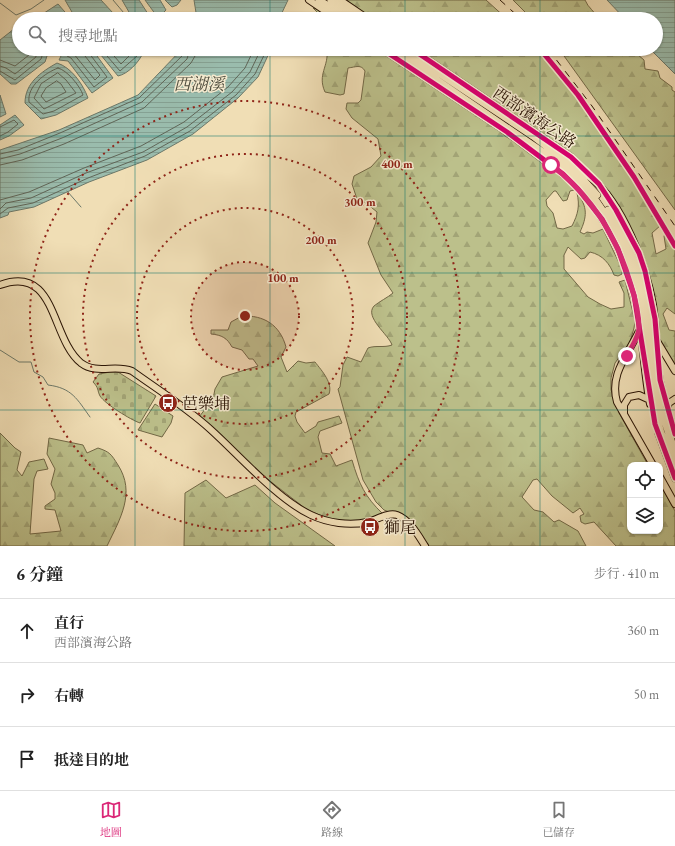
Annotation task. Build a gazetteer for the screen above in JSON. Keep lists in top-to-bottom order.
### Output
{
  "streets": {
    "main road": ["西部濱海公路"]
  },
  "water": ["西湖溪"],
  "places": {
    "bus stop": ["芭樂埔", "獅尾"]
  },
  "page": {
    "search": "搜尋地點",
    "heading": ["6 分鐘", "步行 · 410 m"],
    "list": [
      ["直行", "西部濱海公路", "360 m"],
      ["右轉", "50 m"],
      "抵達目的地"
    ],
    "nav": ["地圖", "路線", "已儲存"]
  },
  "rings": [
    "400 m",
    "300 m",
    "200 m",
    "100 m"
  ]
}
